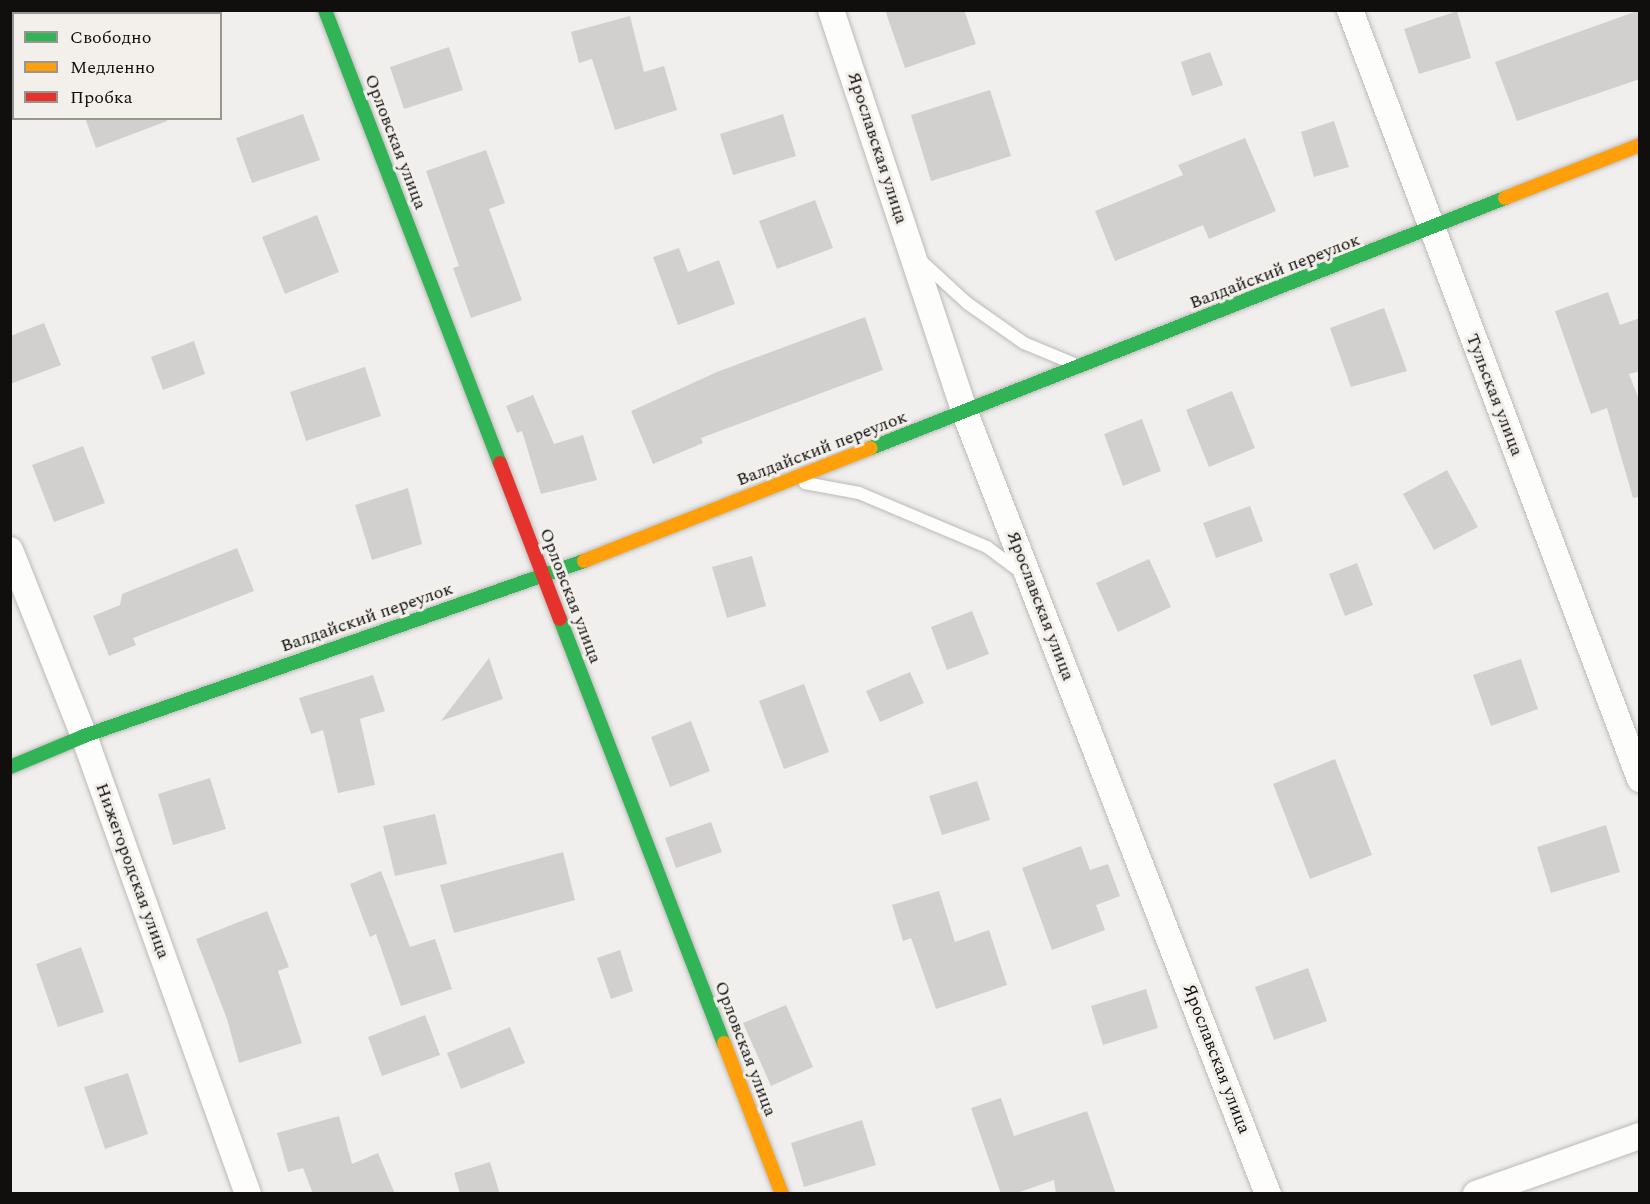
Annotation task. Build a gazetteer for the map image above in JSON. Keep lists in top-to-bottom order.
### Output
{
  "streets": {
    "street": [
      "Орловская улица",
      "Ярославская улица",
      "Валдайский переулок",
      "Тульская улица",
      "Нижегородская улица"
    ]
  },
  "crossings": [
    ["Орловская улица", "Валдайский переулок"],
    ["Ярославская улица", "Валдайский переулок"],
    ["Валдайский переулок", "Тульская улица"],
    ["Валдайский переулок", "Нижегородская улица"]
  ],
  "legend": ["Свободно", "Медленно", "Пробка"]
}
